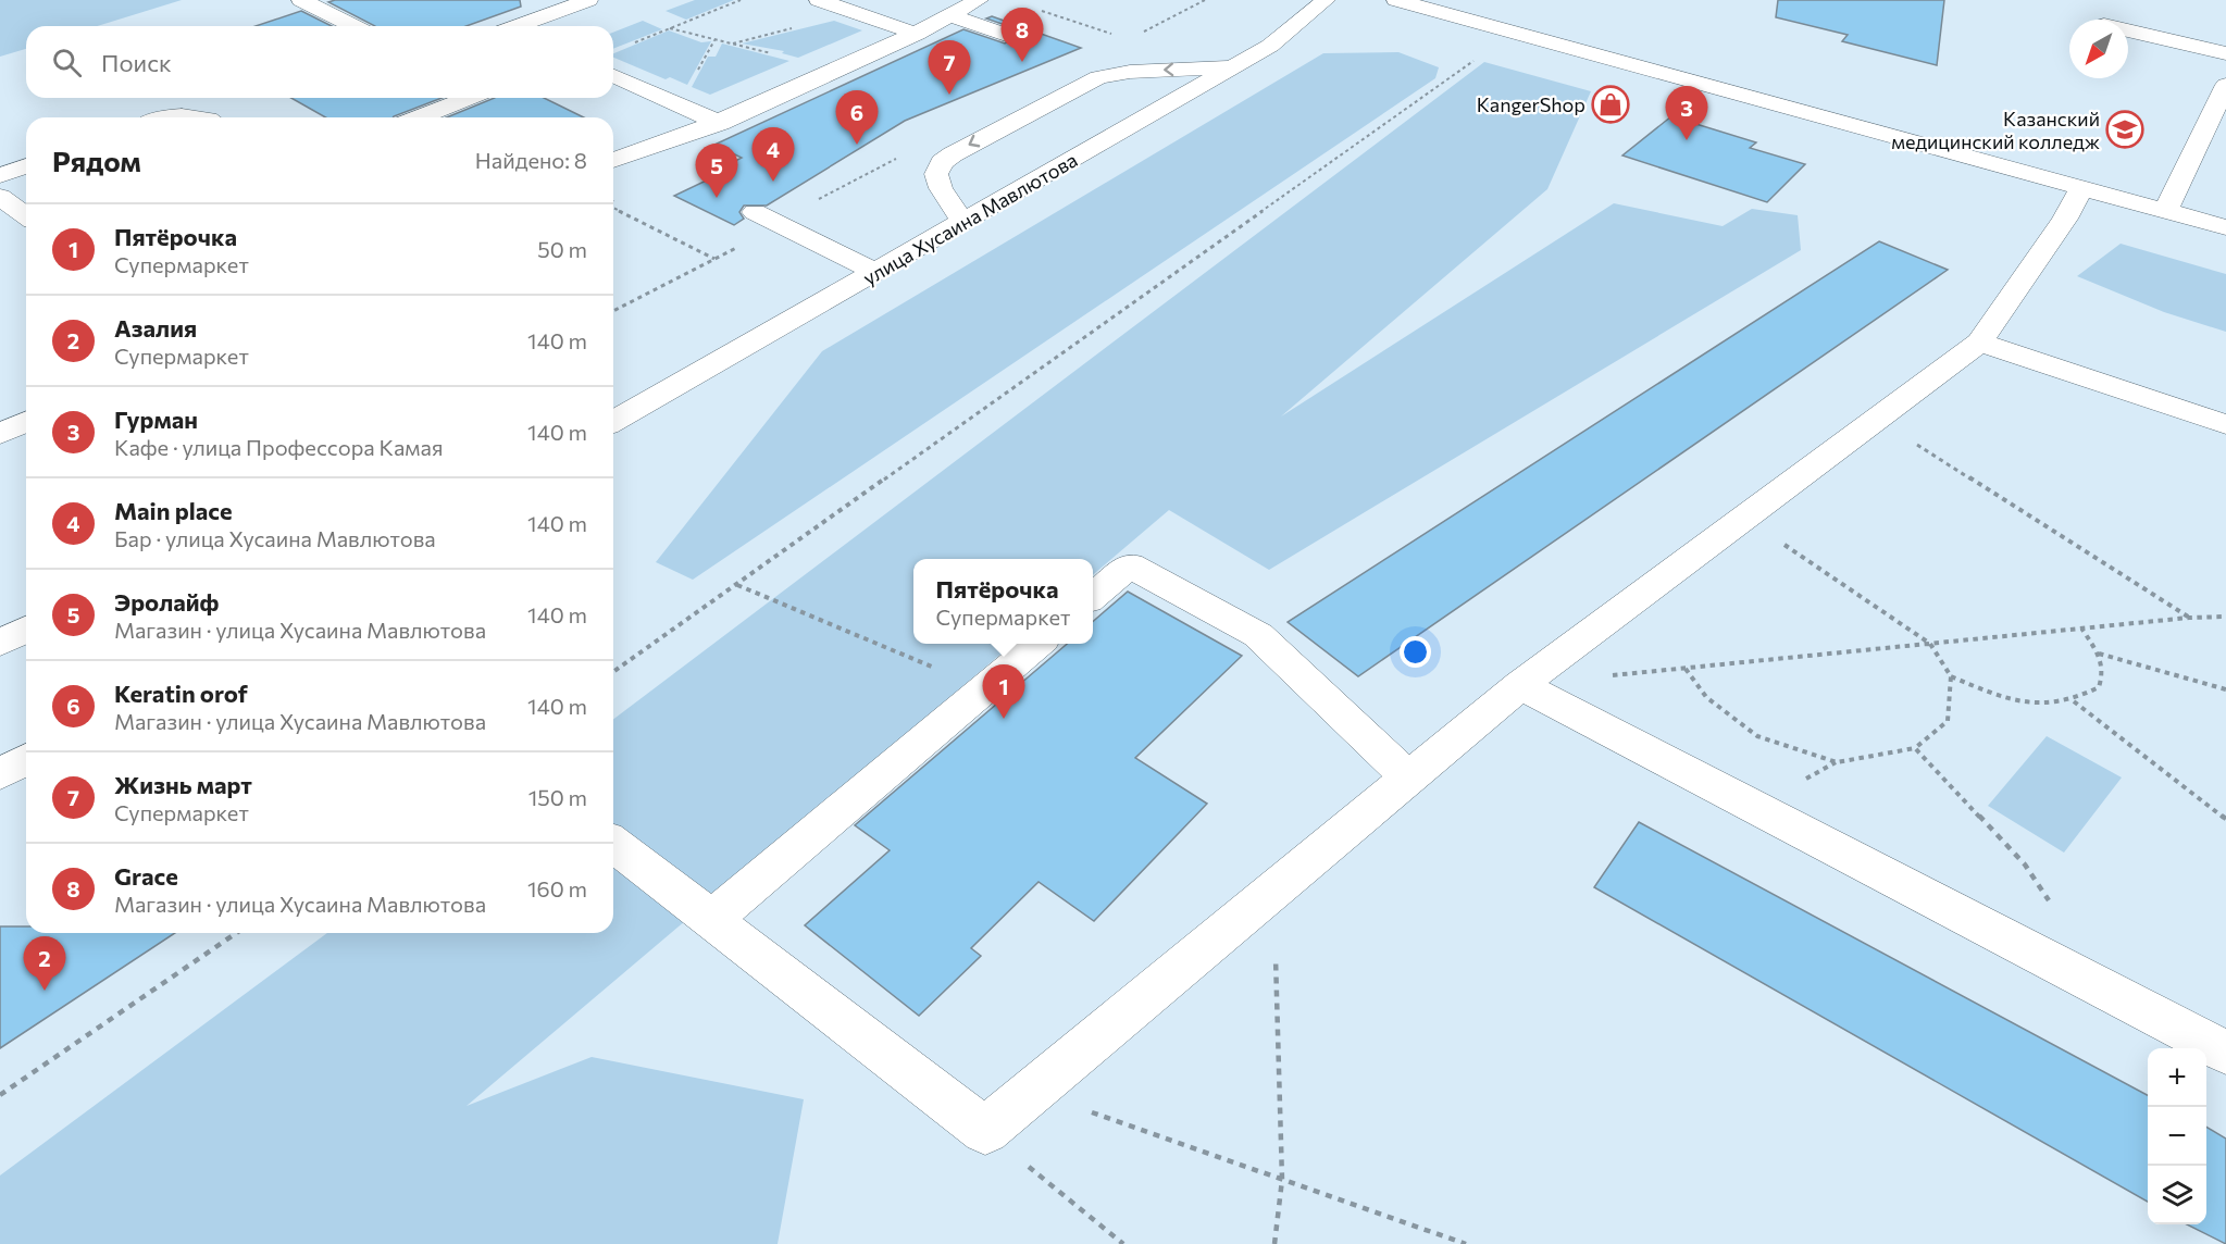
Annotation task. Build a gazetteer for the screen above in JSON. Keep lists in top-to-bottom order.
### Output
{
  "streets": {
    "street": ["улица Хусаина Мавлютова"]
  },
  "places": {
    "shop": ["KangerShop"],
    "school or university": ["Казанский медицинский колледж"]
  },
  "north": "bottom left",
  "page": {
    "pins": [
      "8",
      "7",
      "3",
      "6",
      "4",
      "5",
      "1",
      "2"
    ],
    "search": "Поиск",
    "heading": ["Рядом", "Найдено: 8"],
    "list": [
      {
        "mark": "1",
        "name": "Пятёрочка",
        "note": "Супермаркет",
        "value": "50 m"
      },
      {
        "mark": "2",
        "name": "Азалия",
        "note": "Супермаркет",
        "value": "140 m"
      },
      {
        "mark": "3",
        "name": "Гурман",
        "note": "Кафе · улица Профессора Камая",
        "value": "140 m"
      },
      {
        "mark": "4",
        "name": "Main place",
        "note": "Бар · улица Хусаина Мавлютова",
        "value": "140 m"
      },
      {
        "mark": "5",
        "name": "Эролайф",
        "note": "Магазин · улица Хусаина Мавлютова",
        "value": "140 m"
      },
      {
        "mark": "6",
        "name": "Keratin orof",
        "note": "Магазин · улица Хусаина Мавлютова",
        "value": "140 m"
      },
      {
        "mark": "7",
        "name": "Жизнь март",
        "note": "Супермаркет",
        "value": "150 m"
      },
      {
        "mark": "8",
        "name": "Grace",
        "note": "Магазин · улица Хусаина Мавлютова",
        "value": "160 m"
      }
    ],
    "popup": ["Пятёрочка", "Супермаркет"],
    "map_buttons": ["+", "−"]
  }
}
